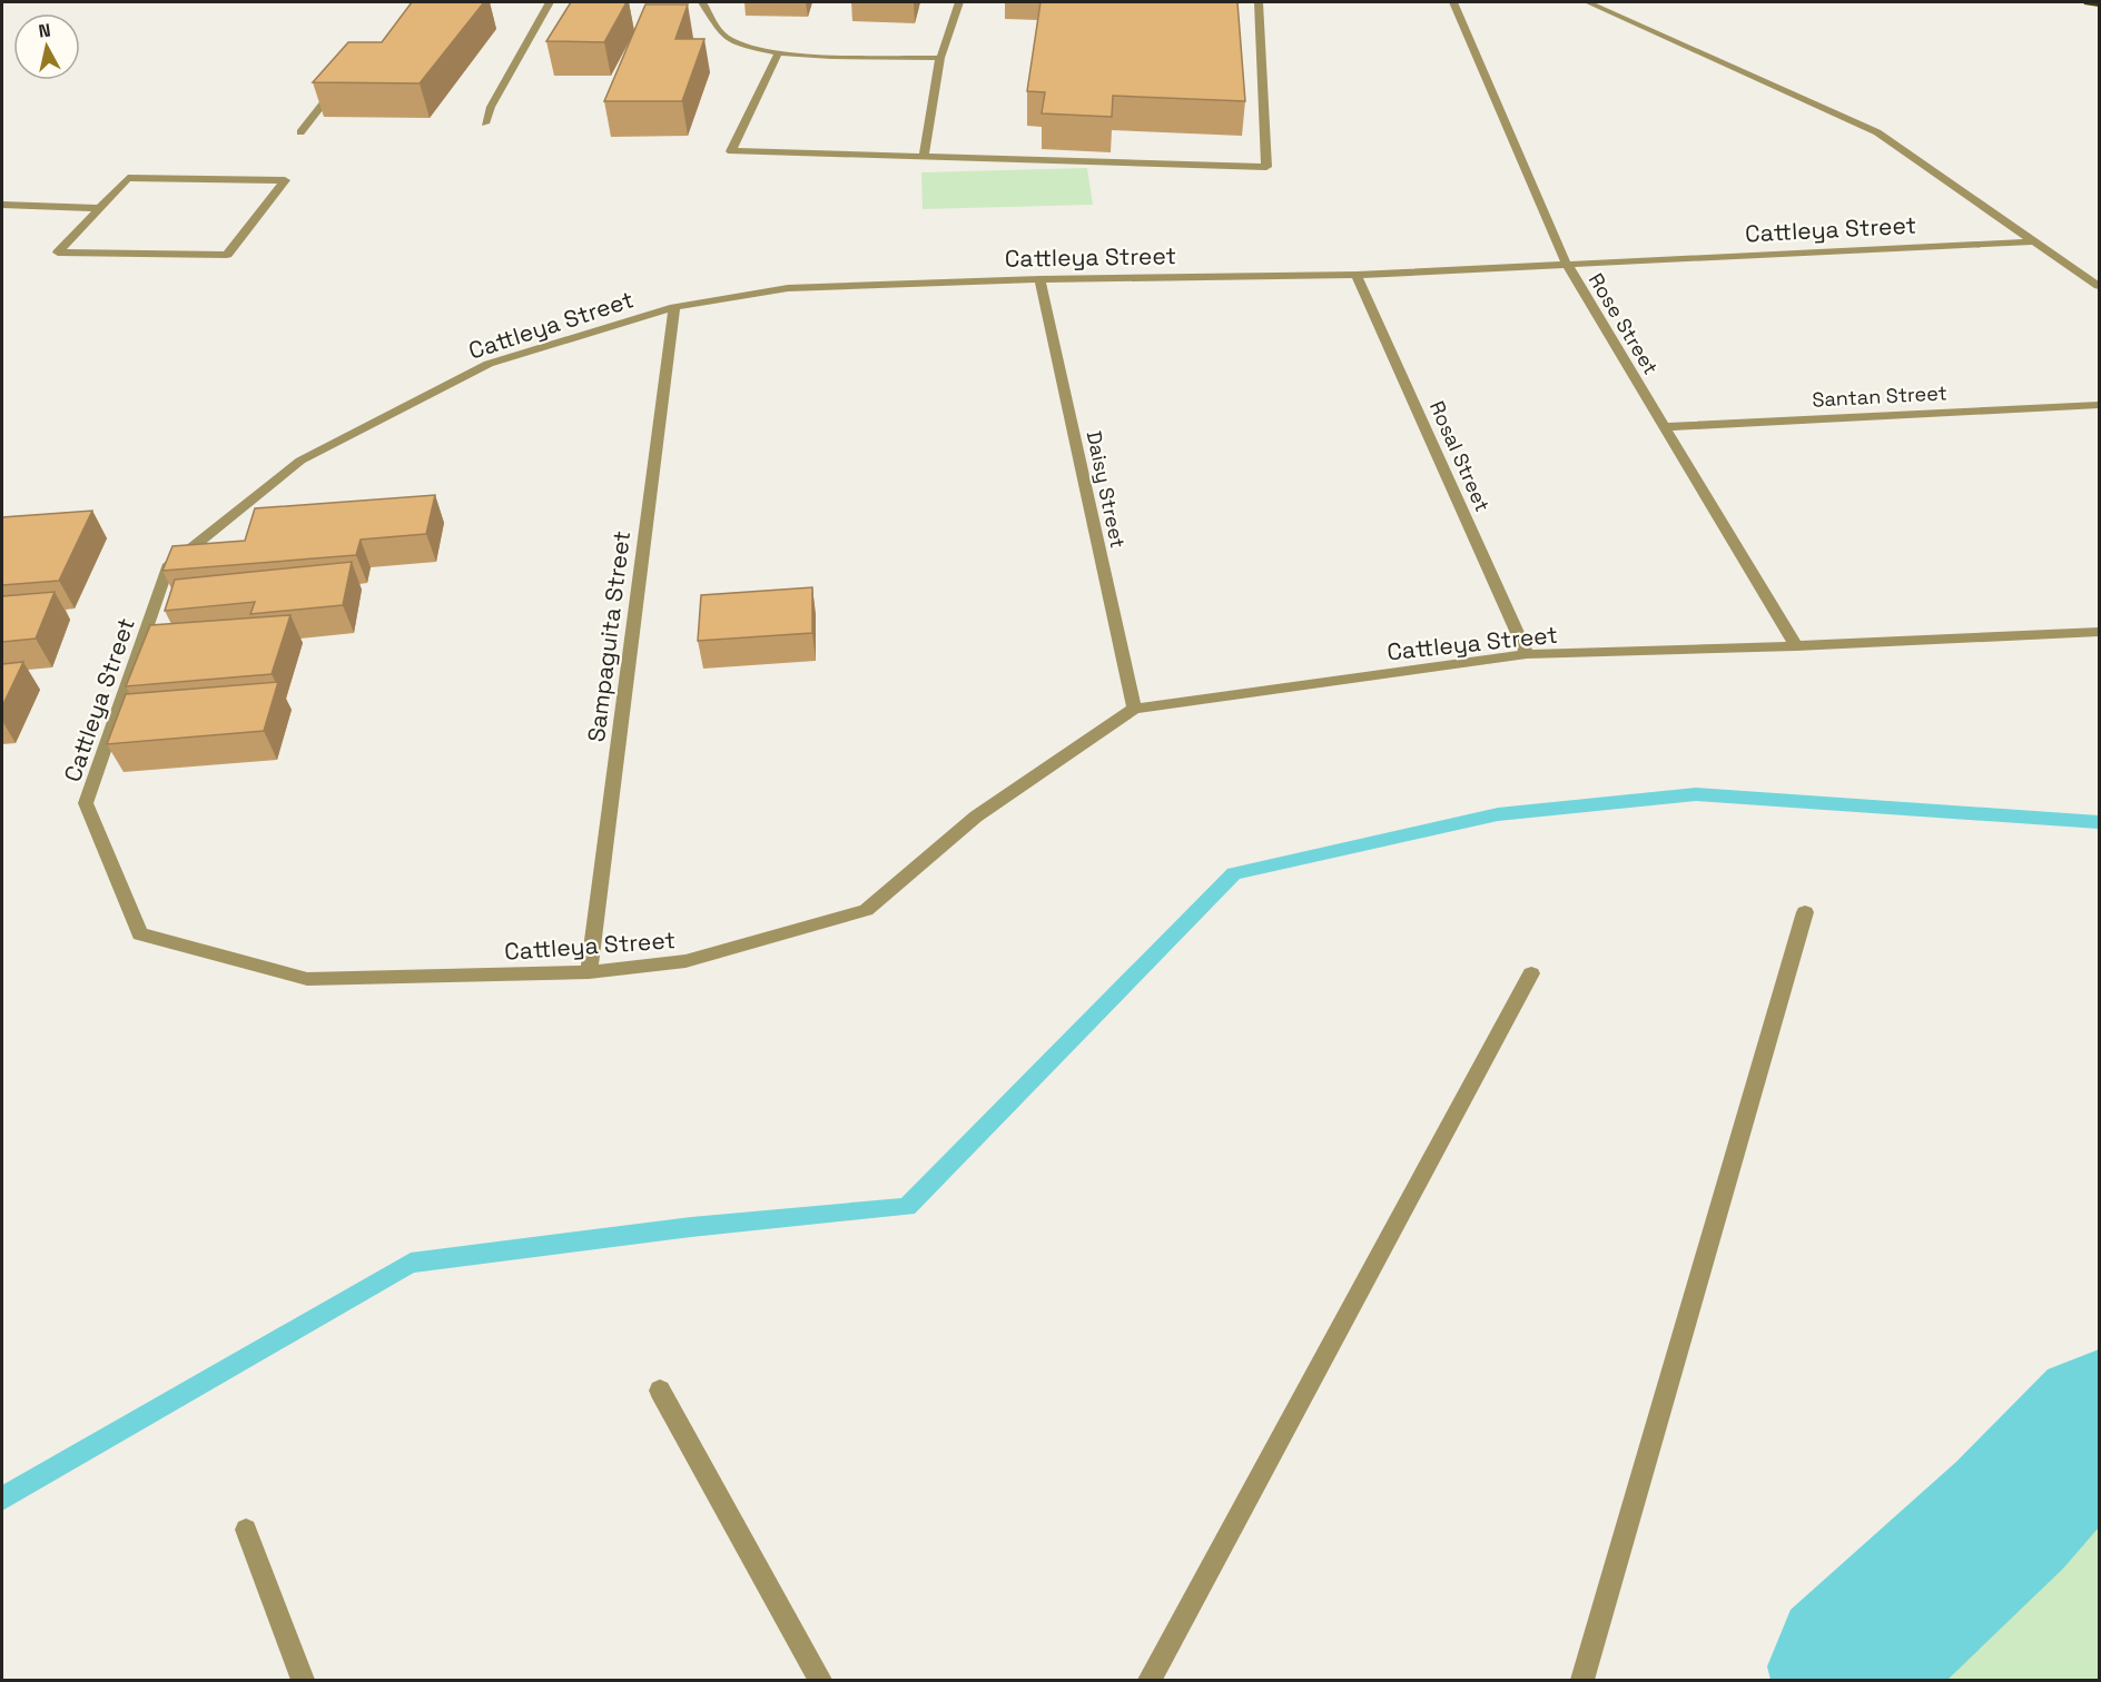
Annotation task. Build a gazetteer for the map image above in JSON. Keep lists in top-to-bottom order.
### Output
{
  "streets": {
    "street": [
      "Cattleya Street",
      "Rose Street",
      "Santan Street",
      "Rosal Street",
      "Daisy Street",
      "Sampaguita Street"
    ]
  },
  "crossings": [
    ["Cattleya Street", "Rose Street"],
    ["Cattleya Street", "Rosal Street"],
    ["Cattleya Street", "Daisy Street"],
    ["Cattleya Street", "Sampaguita Street"],
    ["Rose Street", "Santan Street"]
  ],
  "north": "top"
}
